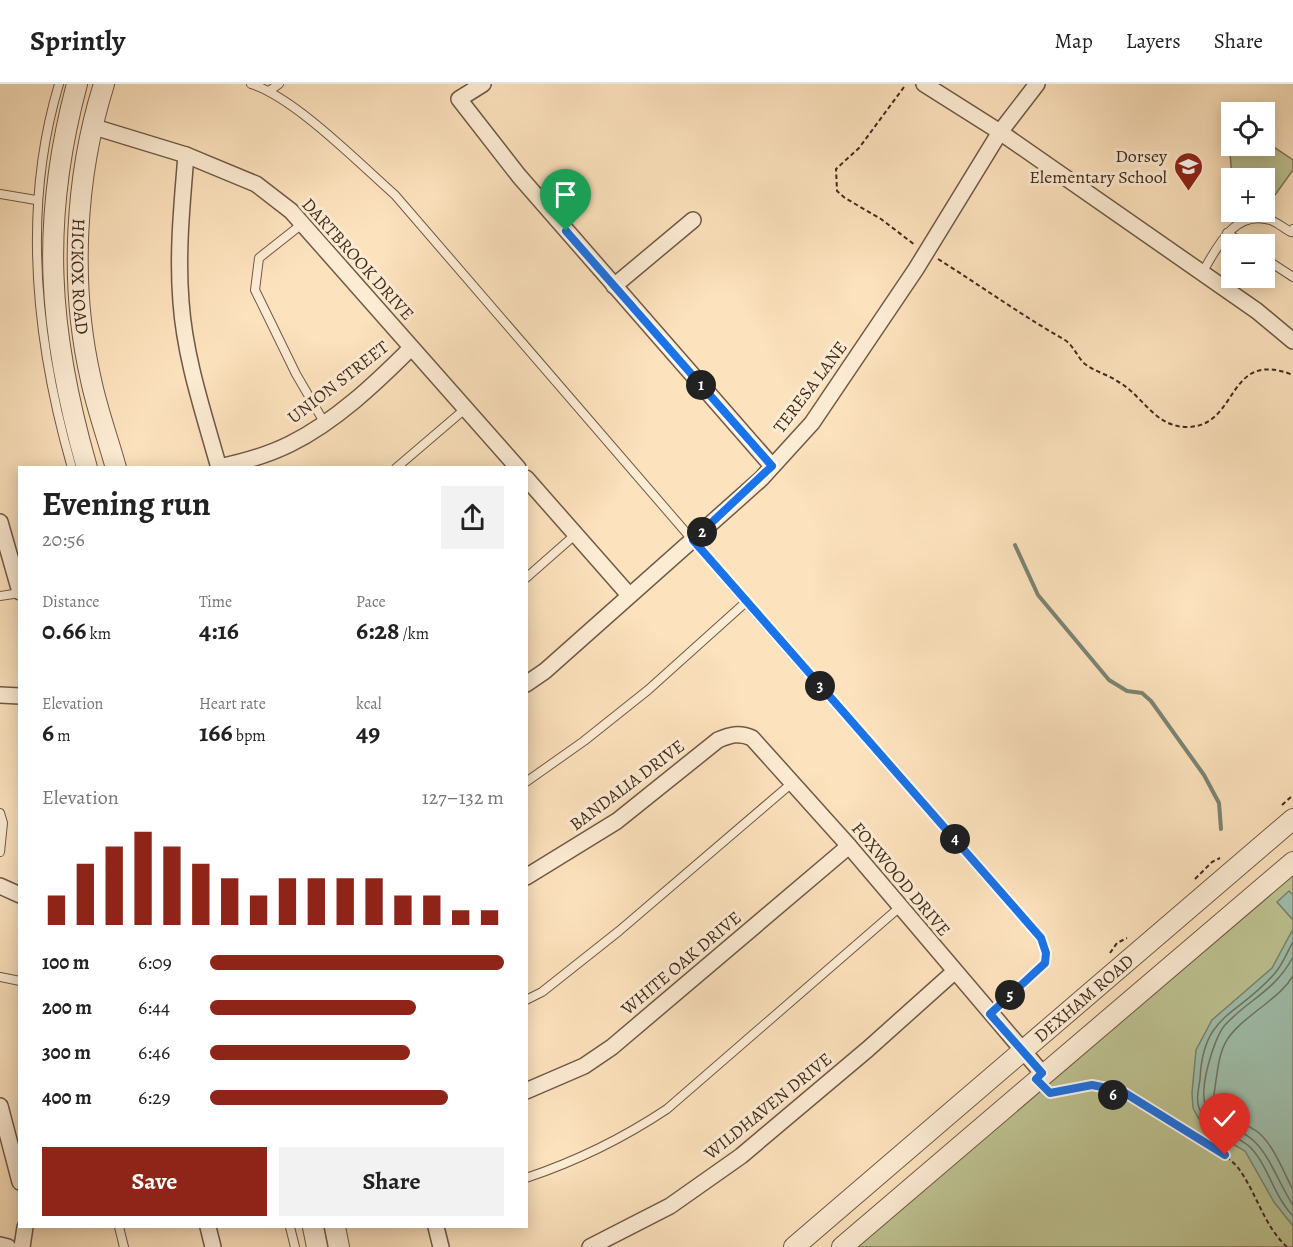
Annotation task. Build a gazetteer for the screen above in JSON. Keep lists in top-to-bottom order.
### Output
{
  "streets": {
    "street": [
      "DARTBROOK DRIVE",
      "HICKOX ROAD",
      "UNION STREET",
      "TERESA LANE",
      "BANDALIA DRIVE",
      "FOXWOOD DRIVE",
      "WHITE OAK DRIVE",
      "DEXHAM ROAD",
      "WILDHAVEN DRIVE"
    ]
  },
  "crossings": [
    ["DARTBROOK DRIVE", "HICKOX ROAD"],
    ["DARTBROOK DRIVE", "UNION STREET"],
    ["BANDALIA DRIVE", "FOXWOOD DRIVE"],
    ["FOXWOOD DRIVE", "WHITE OAK DRIVE"],
    ["FOXWOOD DRIVE", "DEXHAM ROAD"],
    ["FOXWOOD DRIVE", "WILDHAVEN DRIVE"]
  ],
  "places": {
    "school or university": ["Dorsey Elementary School"]
  },
  "page": {
    "header": "Sprintly",
    "nav": ["Map", "Layers", "Share"],
    "map_buttons": ["+", "−"],
    "pins": [
      "1",
      "2",
      "3",
      "4",
      "5",
      "6"
    ],
    "heading": ["Evening run", "20:56"],
    "stats": [
      ["Distance", "0.66 km"],
      ["Time", "4:16"],
      ["Pace", "6:28 /km"],
      ["Elevation", "6 m"],
      ["Heart rate", "166 bpm"],
      ["kcal", "49"]
    ],
    "chart": ["Elevation", "127–132 m"],
    "list": [
      {
        "name": "100 m",
        "note": "6:09"
      },
      {
        "name": "200 m",
        "note": "6:44"
      },
      {
        "name": "300 m",
        "note": "6:46"
      },
      {
        "name": "400 m",
        "note": "6:29"
      }
    ],
    "buttons": ["Save", "Share"]
  }
}
